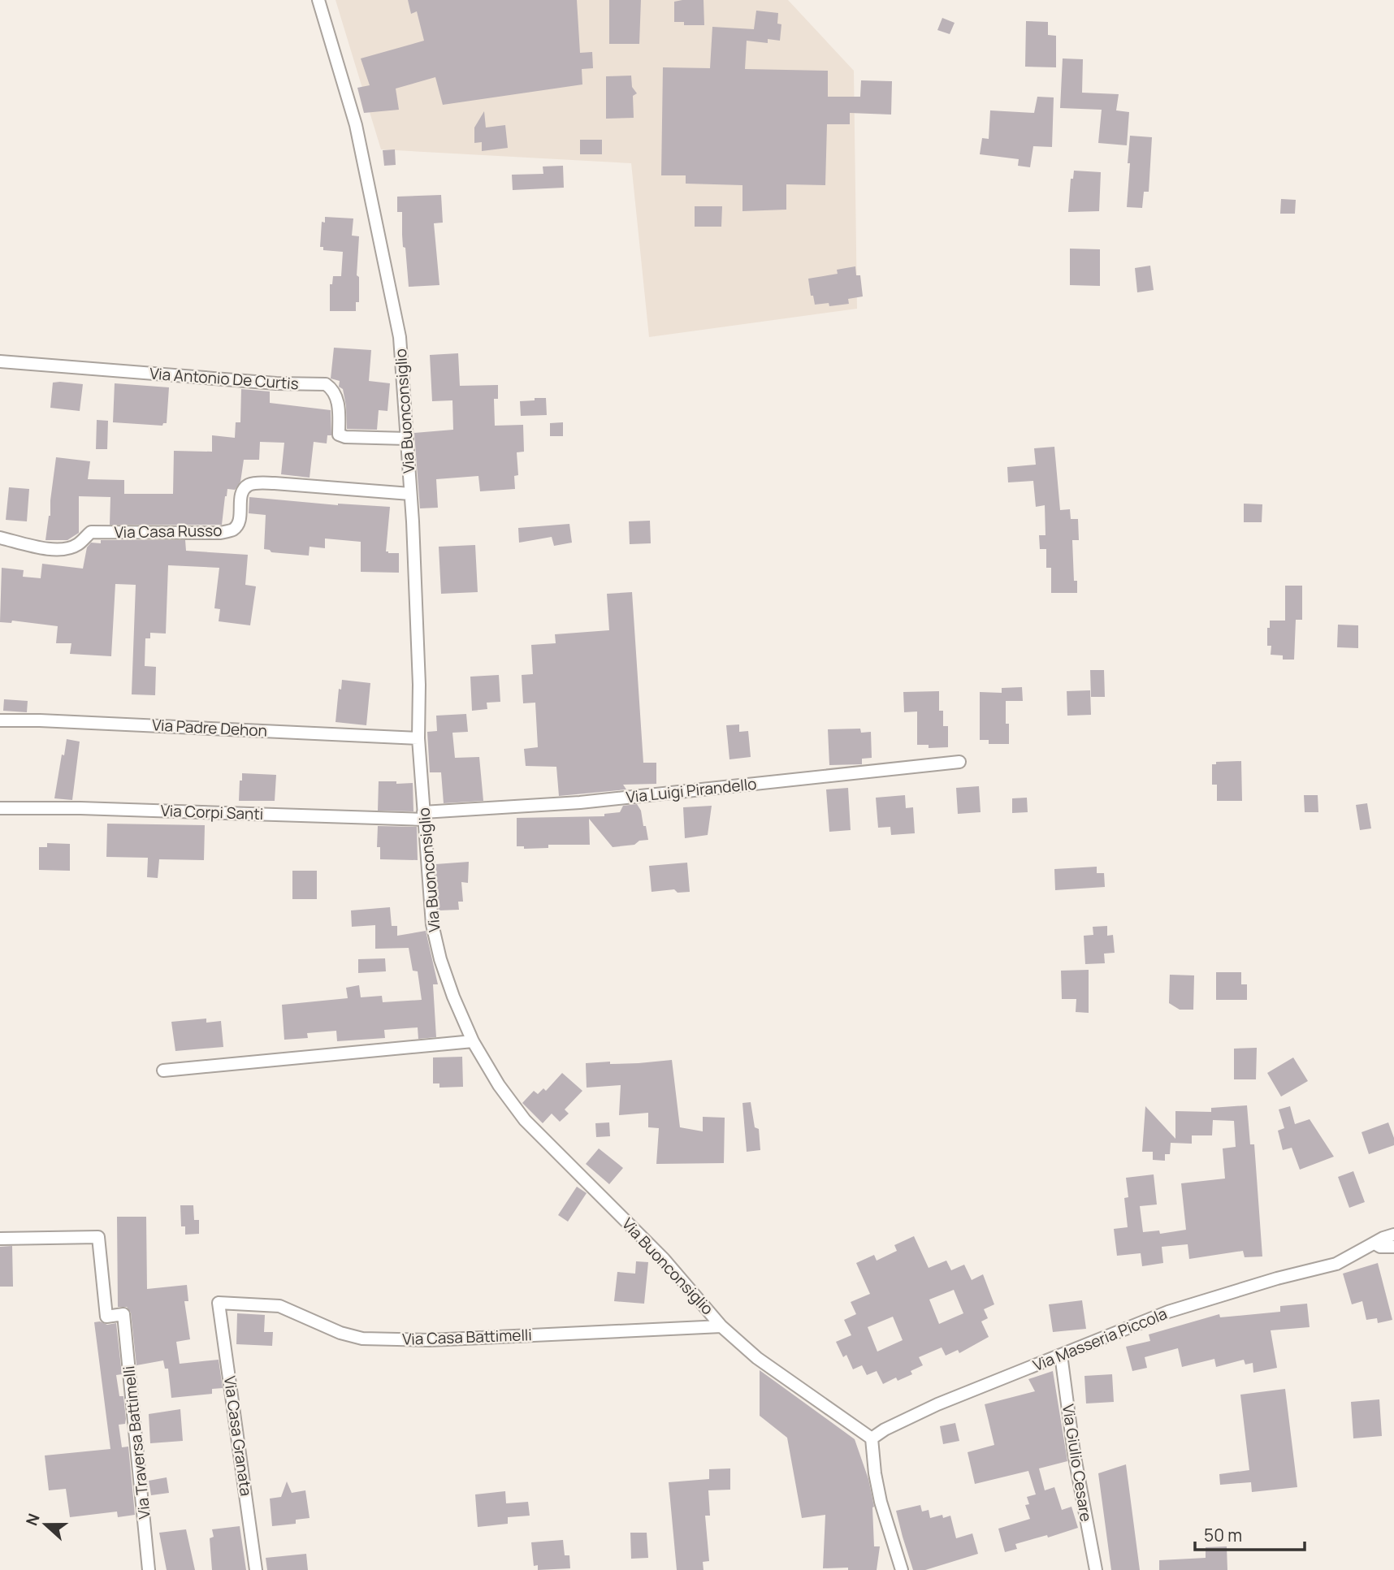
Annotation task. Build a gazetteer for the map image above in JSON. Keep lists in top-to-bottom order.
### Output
{
  "streets": {
    "street": [
      "Via Antonio De Curtis",
      "Via Buonconsiglio",
      "Via Casa Russo",
      "Via Padre Dehon",
      "Via Luigi Pirandello",
      "Via Corpi Santi",
      "Via Casa Battimelli",
      "Via Masseria Piccola",
      "Via Casa Granata",
      "Via Traversa Battimelli",
      "Via Giulio Cesare"
    ]
  },
  "crossings": [
    ["Via Antonio De Curtis", "Via Buonconsiglio"],
    ["Via Buonconsiglio", "Via Casa Russo"],
    ["Via Buonconsiglio", "Via Padre Dehon"],
    ["Via Buonconsiglio", "Via Luigi Pirandello"],
    ["Via Buonconsiglio", "Via Corpi Santi"],
    ["Via Buonconsiglio", "Via Casa Battimelli"],
    ["Via Buonconsiglio", "Via Masseria Piccola"],
    ["Via Luigi Pirandello", "Via Corpi Santi"],
    ["Via Casa Battimelli", "Via Casa Granata"],
    ["Via Masseria Piccola", "Via Giulio Cesare"]
  ],
  "scale_bar": "50 m",
  "north": "left"
}
